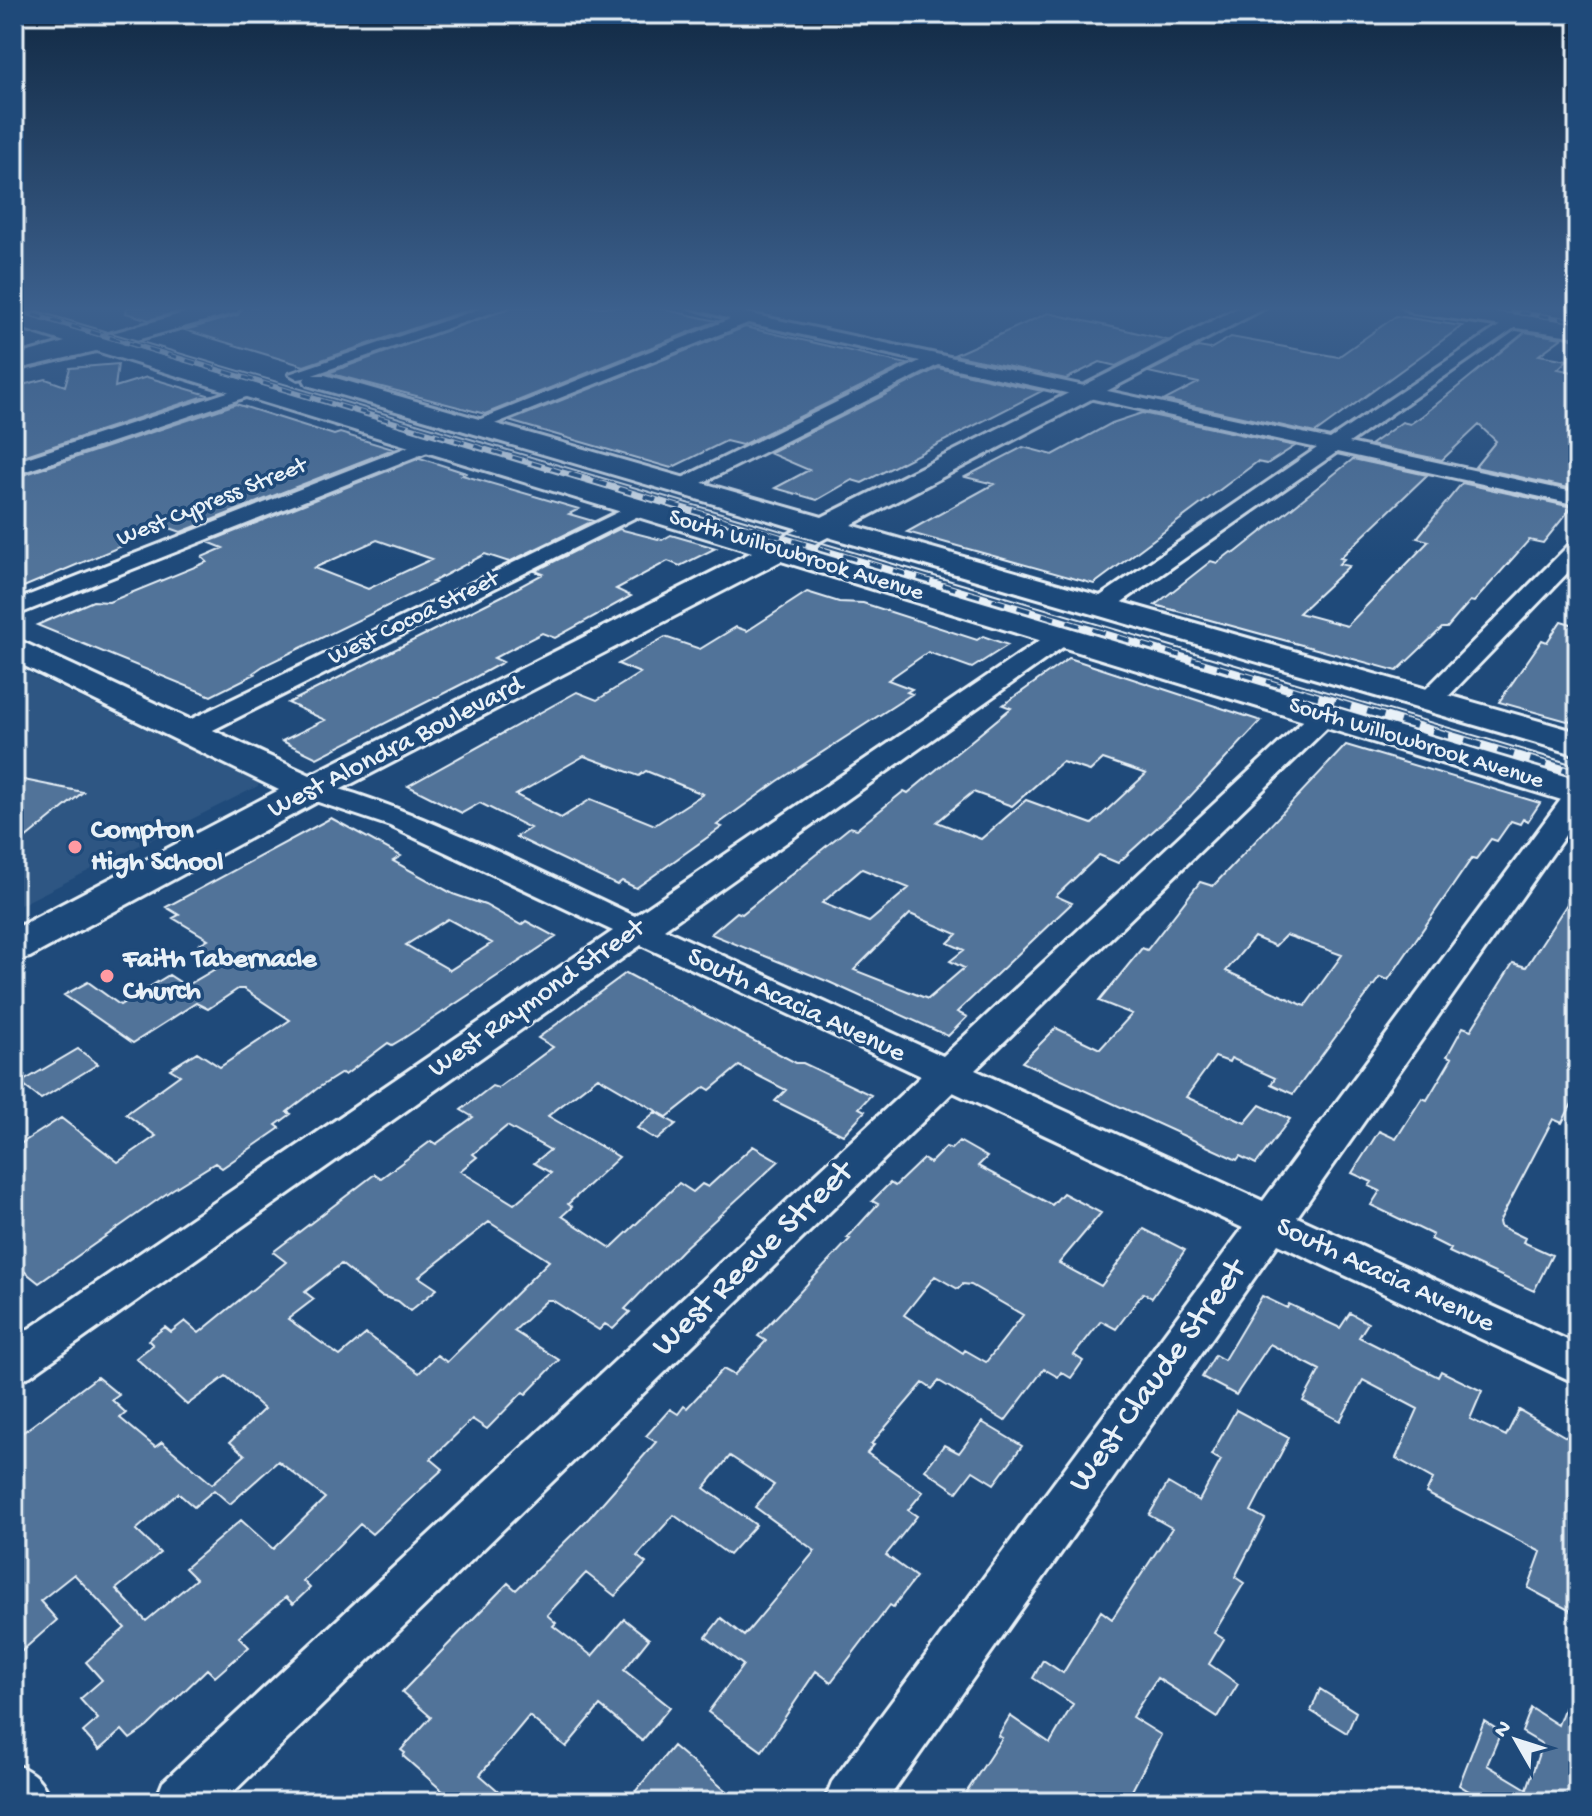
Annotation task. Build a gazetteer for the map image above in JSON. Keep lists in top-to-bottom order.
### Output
{
  "streets": {
    "street": [
      "West Cypress Street",
      "South Willowbrook Avenue",
      "West Cocoa Street",
      "West Alondra Boulevard",
      "West Raymond Street",
      "South Acacia Avenue",
      "West Reeve Street",
      "West Claude Street"
    ]
  },
  "crossings": [
    ["West Cypress Street", "South Willowbrook Avenue"],
    ["South Willowbrook Avenue", "West Cocoa Street"],
    ["South Willowbrook Avenue", "West Alondra Boulevard"],
    ["South Willowbrook Avenue", "West Raymond Street"],
    ["South Willowbrook Avenue", "West Reeve Street"],
    ["South Willowbrook Avenue", "West Claude Street"],
    ["West Cocoa Street", "South Acacia Avenue"],
    ["West Alondra Boulevard", "South Acacia Avenue"],
    ["West Raymond Street", "South Acacia Avenue"],
    ["South Acacia Avenue", "West Reeve Street"],
    ["South Acacia Avenue", "West Claude Street"]
  ],
  "places": ["Compton High School", "Faith Tabernacle Church"],
  "north": "top left"
}
